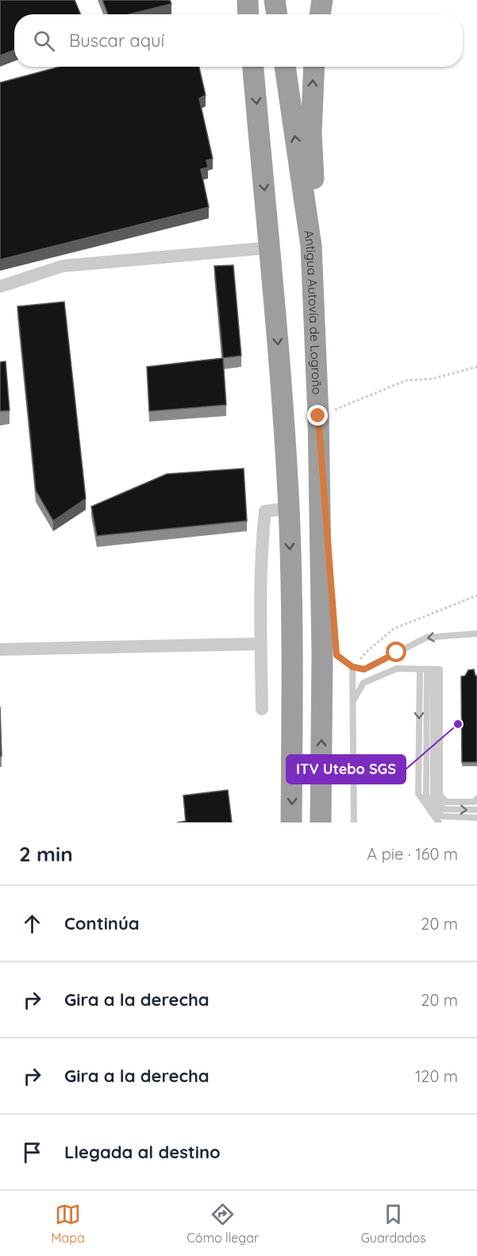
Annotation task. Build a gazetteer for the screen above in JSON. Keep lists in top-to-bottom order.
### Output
{
  "streets": {
    "highway": ["Antigua Autovía de Logroño"]
  },
  "places": ["ITV Utebo SGS"],
  "page": {
    "search": "Buscar aquí",
    "heading": ["2 min", "A pie · 160 m"],
    "list": [
      ["Continúa", "20 m"],
      ["Gira a la derecha", "20 m"],
      ["Gira a la derecha", "120 m"],
      "Llegada al destino"
    ],
    "nav": ["Mapa", "Cómo llegar", "Guardados"]
  }
}
